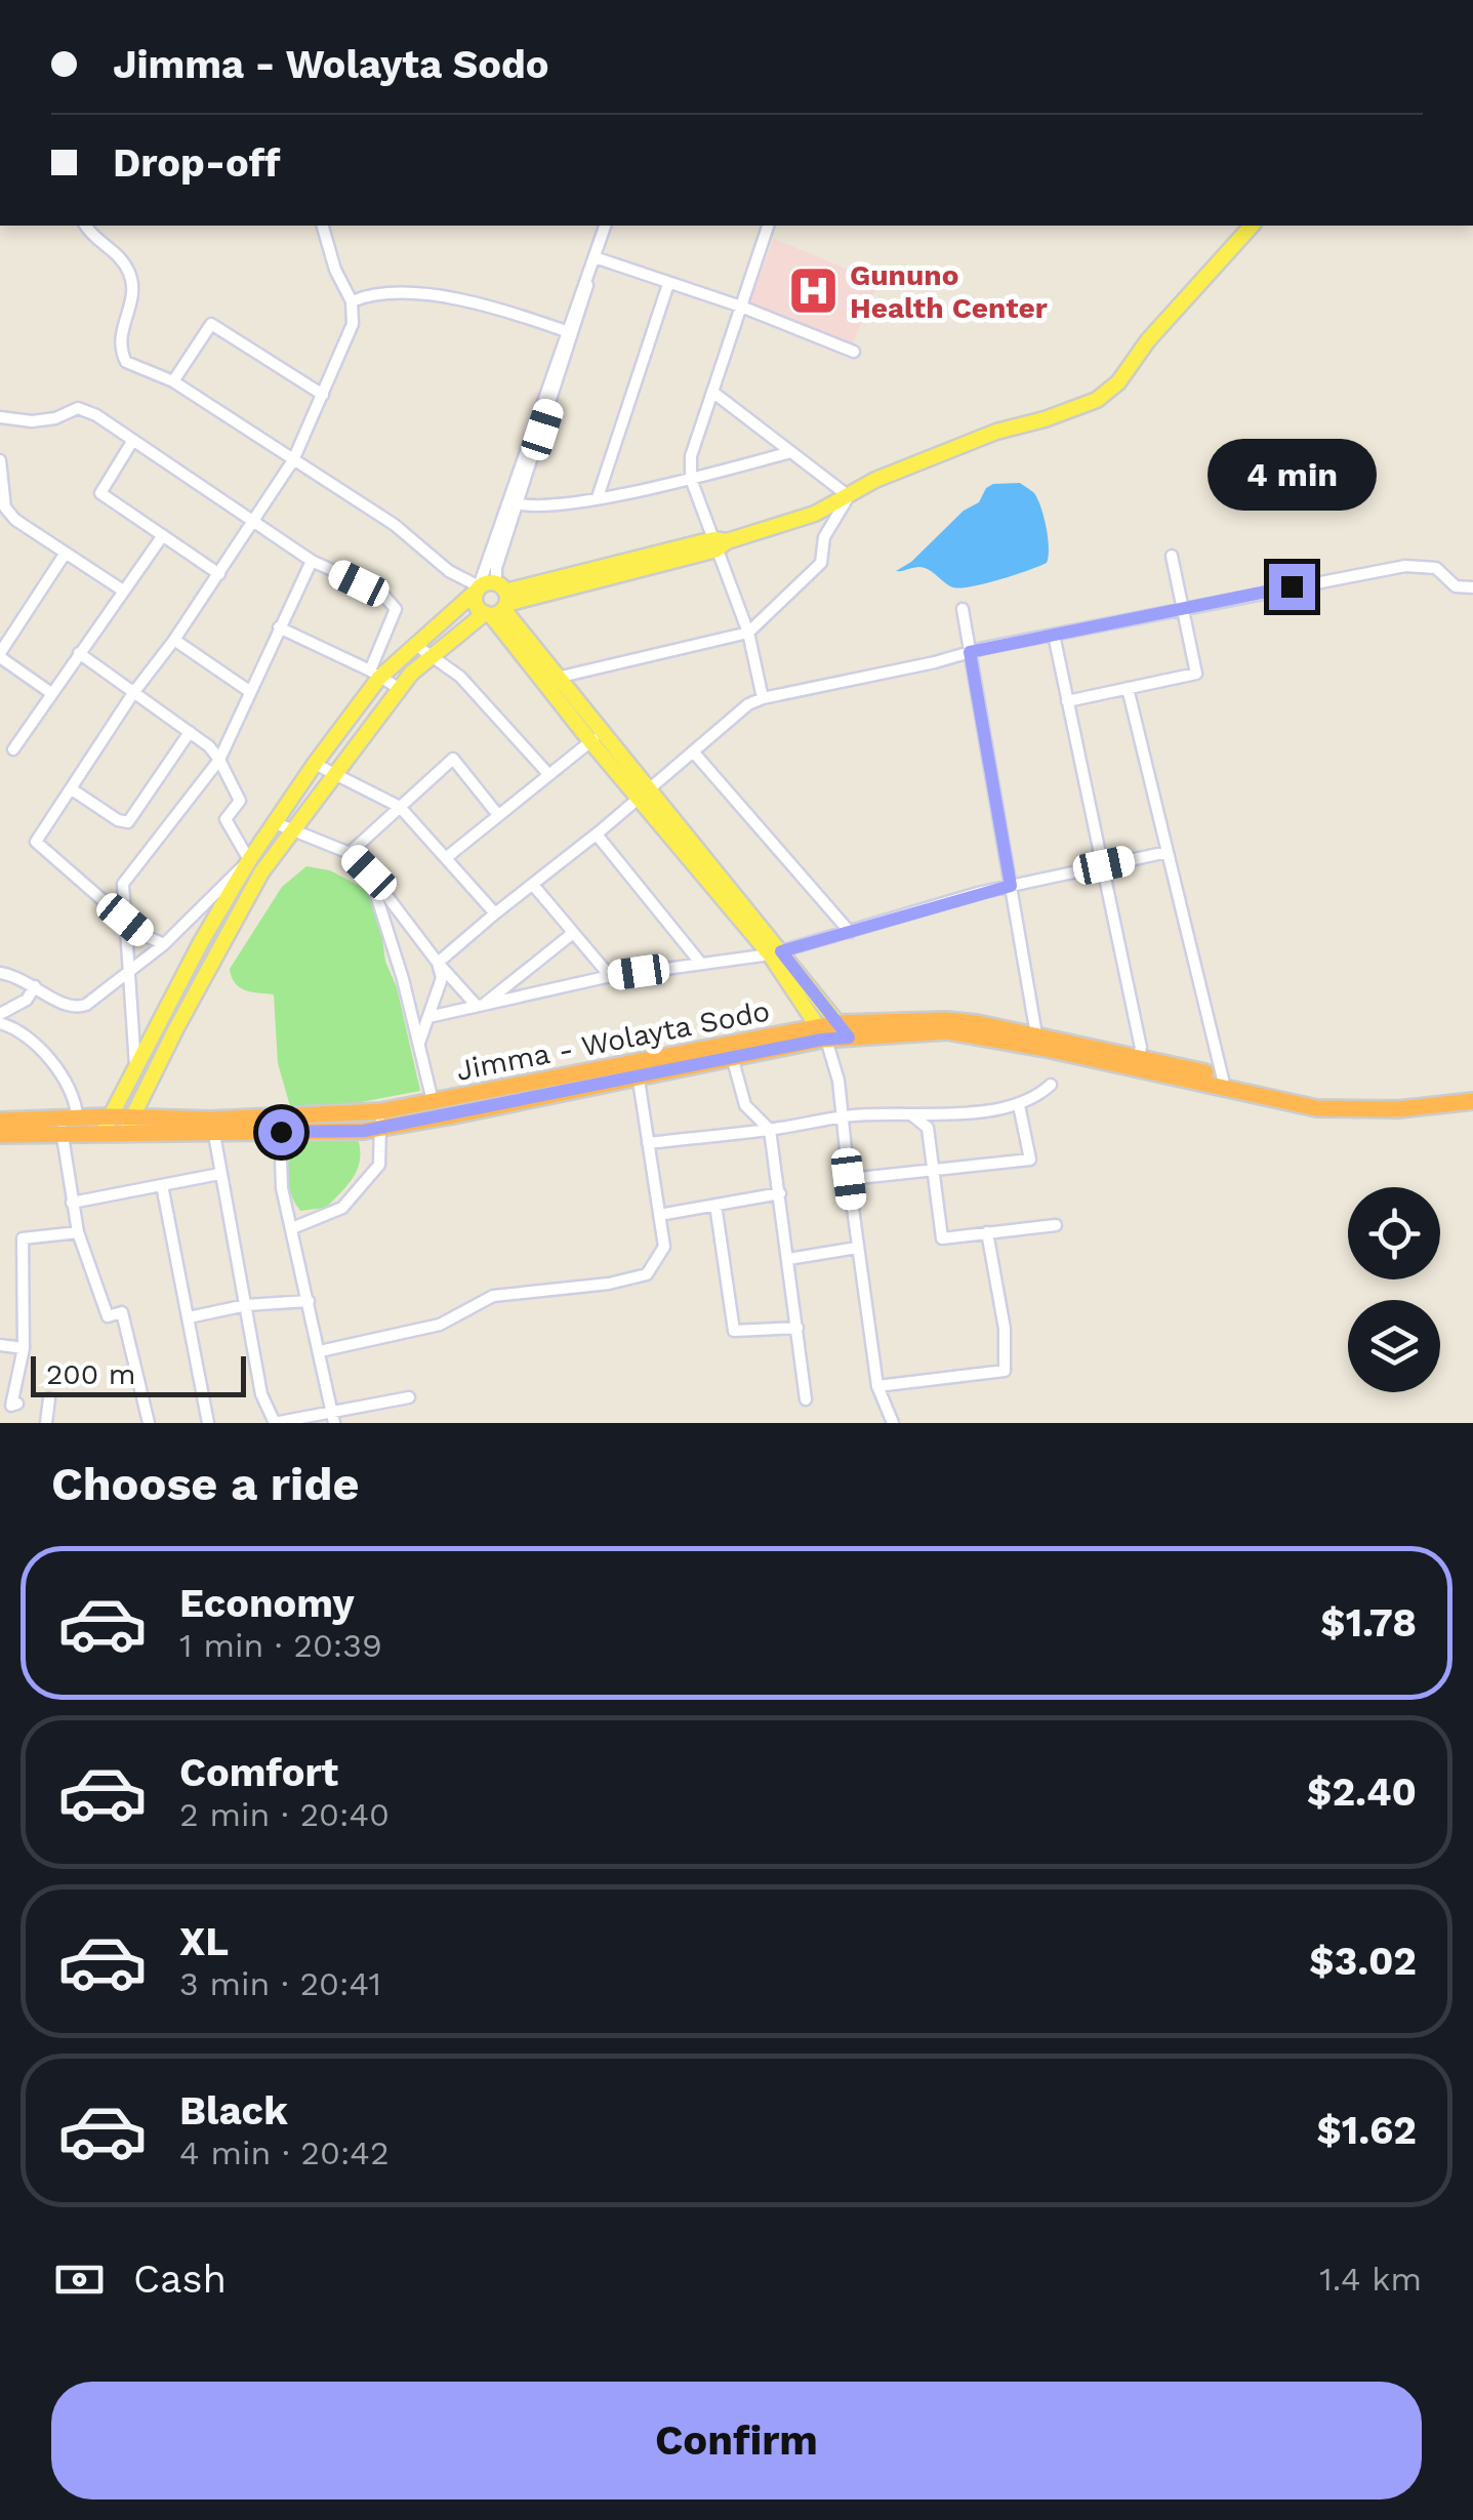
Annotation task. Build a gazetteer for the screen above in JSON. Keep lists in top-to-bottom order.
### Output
{
  "streets": {
    "highway": ["Jimma - Wolayta Sodo"]
  },
  "places": {
    "hospital": ["Gununo Health Center"]
  },
  "scale_bar": "200 m",
  "page": {
    "banner": ["Jimma - Wolayta Sodo", "Drop-off"],
    "bubble": "4 min",
    "scale": "200 m",
    "heading": "Choose a ride",
    "list": [
      {
        "name": "Economy",
        "note": "1 min · 20:39",
        "value": "$1.78"
      },
      {
        "name": "Comfort",
        "note": "2 min · 20:40",
        "value": "$2.40"
      },
      {
        "name": "XL",
        "note": "3 min · 20:41",
        "value": "$3.02"
      },
      {
        "name": "Black",
        "note": "4 min · 20:42",
        "value": "$1.62"
      }
    ],
    "pay": ["Cash", "1.4 km"],
    "buttons": "Confirm"
  }
}
